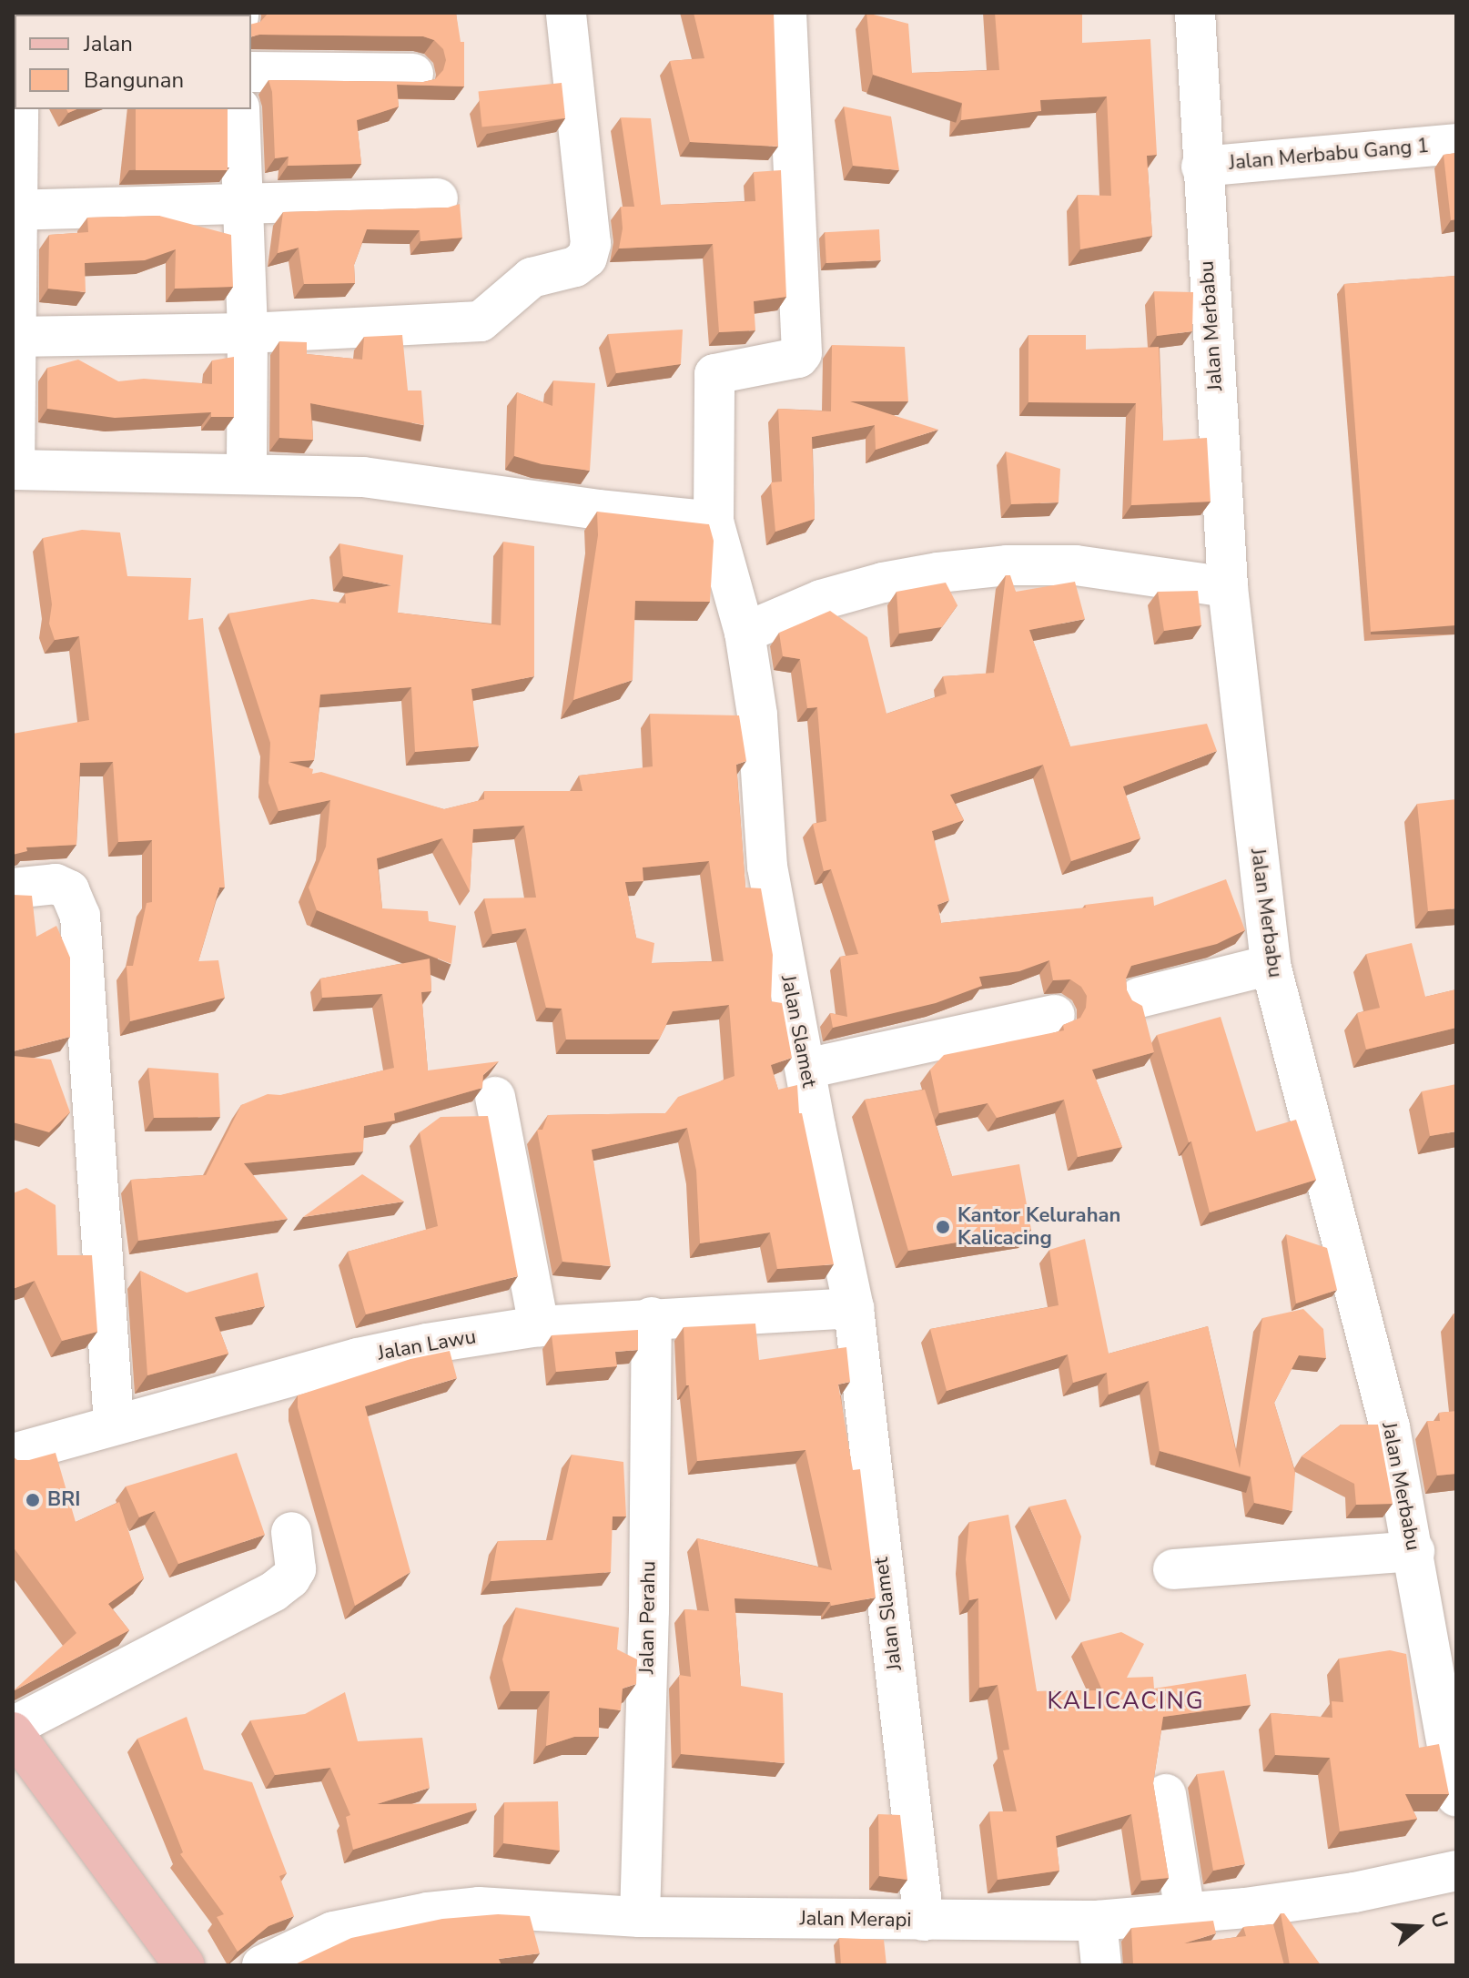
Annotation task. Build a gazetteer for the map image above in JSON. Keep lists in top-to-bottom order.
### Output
{
  "streets": {
    "street": [
      "Jalan Merbabu Gang 1",
      "Jalan Merbabu",
      "Jalan Slamet",
      "Jalan Lawu",
      "Jalan Perahu",
      "Jalan Merapi"
    ]
  },
  "crossings": [
    ["Jalan Merbabu Gang 1", "Jalan Merbabu"],
    ["Jalan Slamet", "Jalan Lawu"],
    ["Jalan Slamet", "Jalan Merapi"],
    ["Jalan Lawu", "Jalan Perahu"],
    ["Jalan Perahu", "Jalan Merapi"]
  ],
  "districts": ["KALICACING"],
  "places": ["Kantor Kelurahan Kalicacing", "BRI"],
  "legend": ["Jalan", "Bangunan"],
  "north": "right"
}
